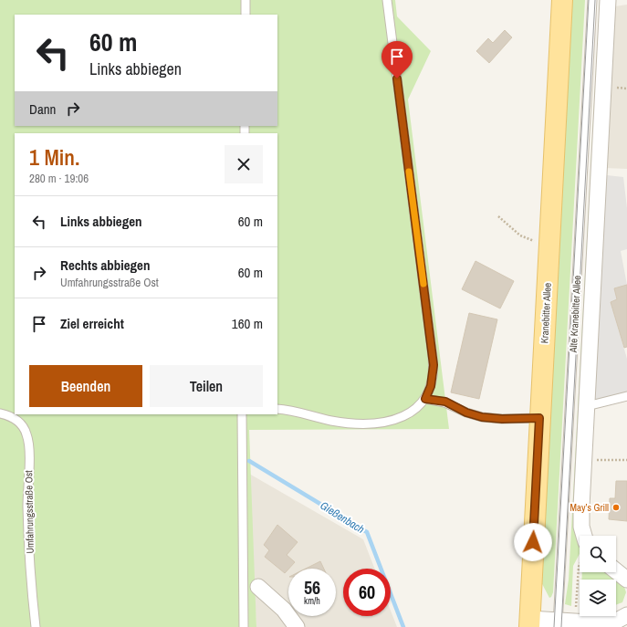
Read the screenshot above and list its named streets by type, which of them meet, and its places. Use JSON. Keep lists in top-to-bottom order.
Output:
{
  "streets": {
    "main road": ["Kranebitter Allee"],
    "lane": ["Alte Kranebitter Allee", "Umfahrungsstraße Ost"]
  },
  "water": ["Gießenbach"],
  "places": ["May’s Grill"],
  "page": {
    "turn": ["60 m", "Links abbiegen"],
    "then": "Dann",
    "heading": ["1 Min.", "280 m · 19:06"],
    "list": [
      {
        "name": "Links abbiegen",
        "value": "60 m"
      },
      {
        "name": "Rechts abbiegen",
        "note": "Umfahrungsstraße Ost",
        "value": "60 m"
      },
      {
        "name": "Ziel erreicht",
        "value": "160 m"
      }
    ],
    "buttons": ["Beenden", "Teilen"],
    "speed": "56 km/h",
    "limit": "60"
  }
}
